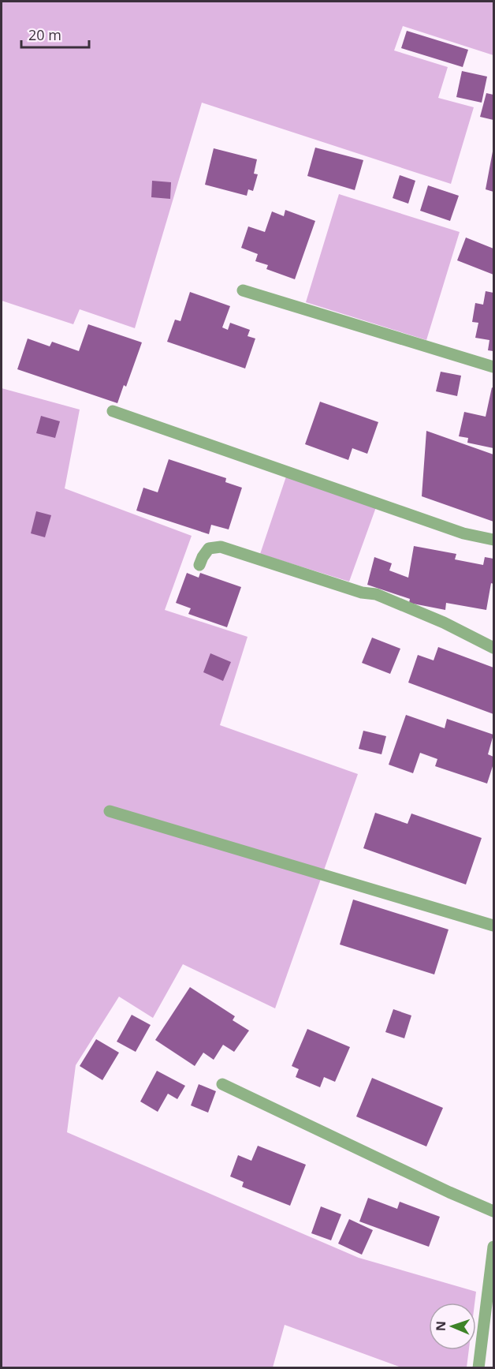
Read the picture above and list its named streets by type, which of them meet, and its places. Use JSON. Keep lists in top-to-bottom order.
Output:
{
  "scale_bar": "20 m",
  "north": "left"
}
